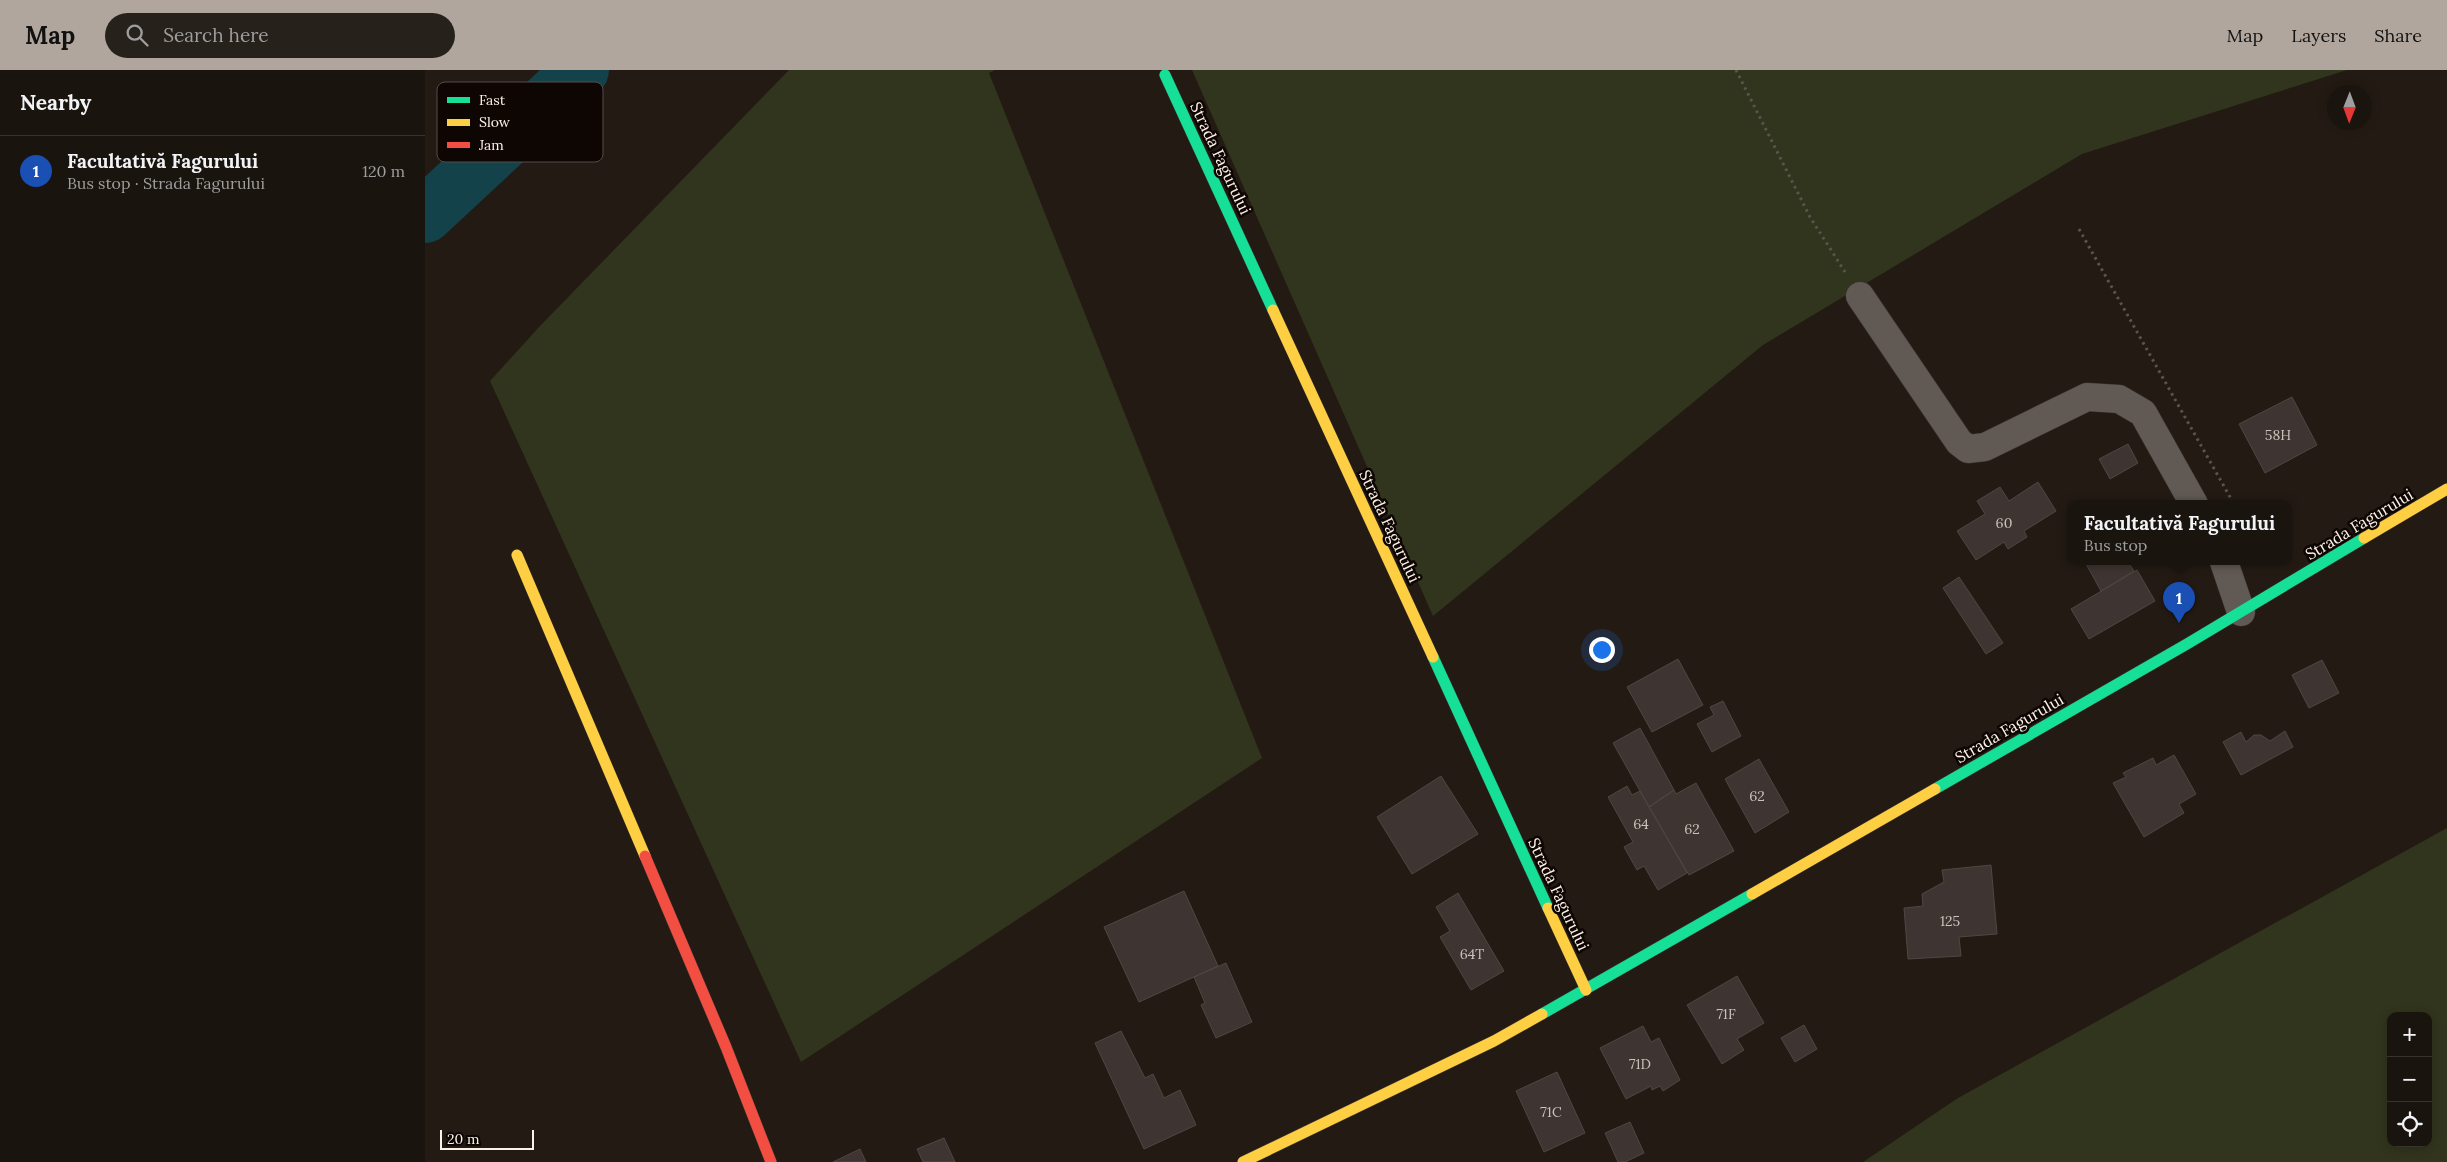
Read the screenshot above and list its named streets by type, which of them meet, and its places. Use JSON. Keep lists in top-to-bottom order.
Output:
{
  "streets": {
    "street": ["Strada Fagurului"]
  },
  "house_numbers": [
    "58H",
    "60",
    "62",
    "64",
    "62",
    "125",
    "64T",
    "71F",
    "71D",
    "71C"
  ],
  "legend": ["Fast", "Slow", "Jam"],
  "scale_bar": "20 m",
  "north": "bottom",
  "page": {
    "header": "Map",
    "search": "Search here",
    "nav": ["Map", "Layers", "Share"],
    "heading": "Nearby",
    "list": [
      {
        "mark": "1",
        "name": "Facultativă Fagurului",
        "note": "Bus stop · Strada Fagurului",
        "value": "120 m"
      }
    ],
    "popup": ["Facultativă Fagurului", "Bus stop"],
    "pins": "1",
    "map_buttons": ["+", "−"],
    "scale": "20 m"
  }
}
